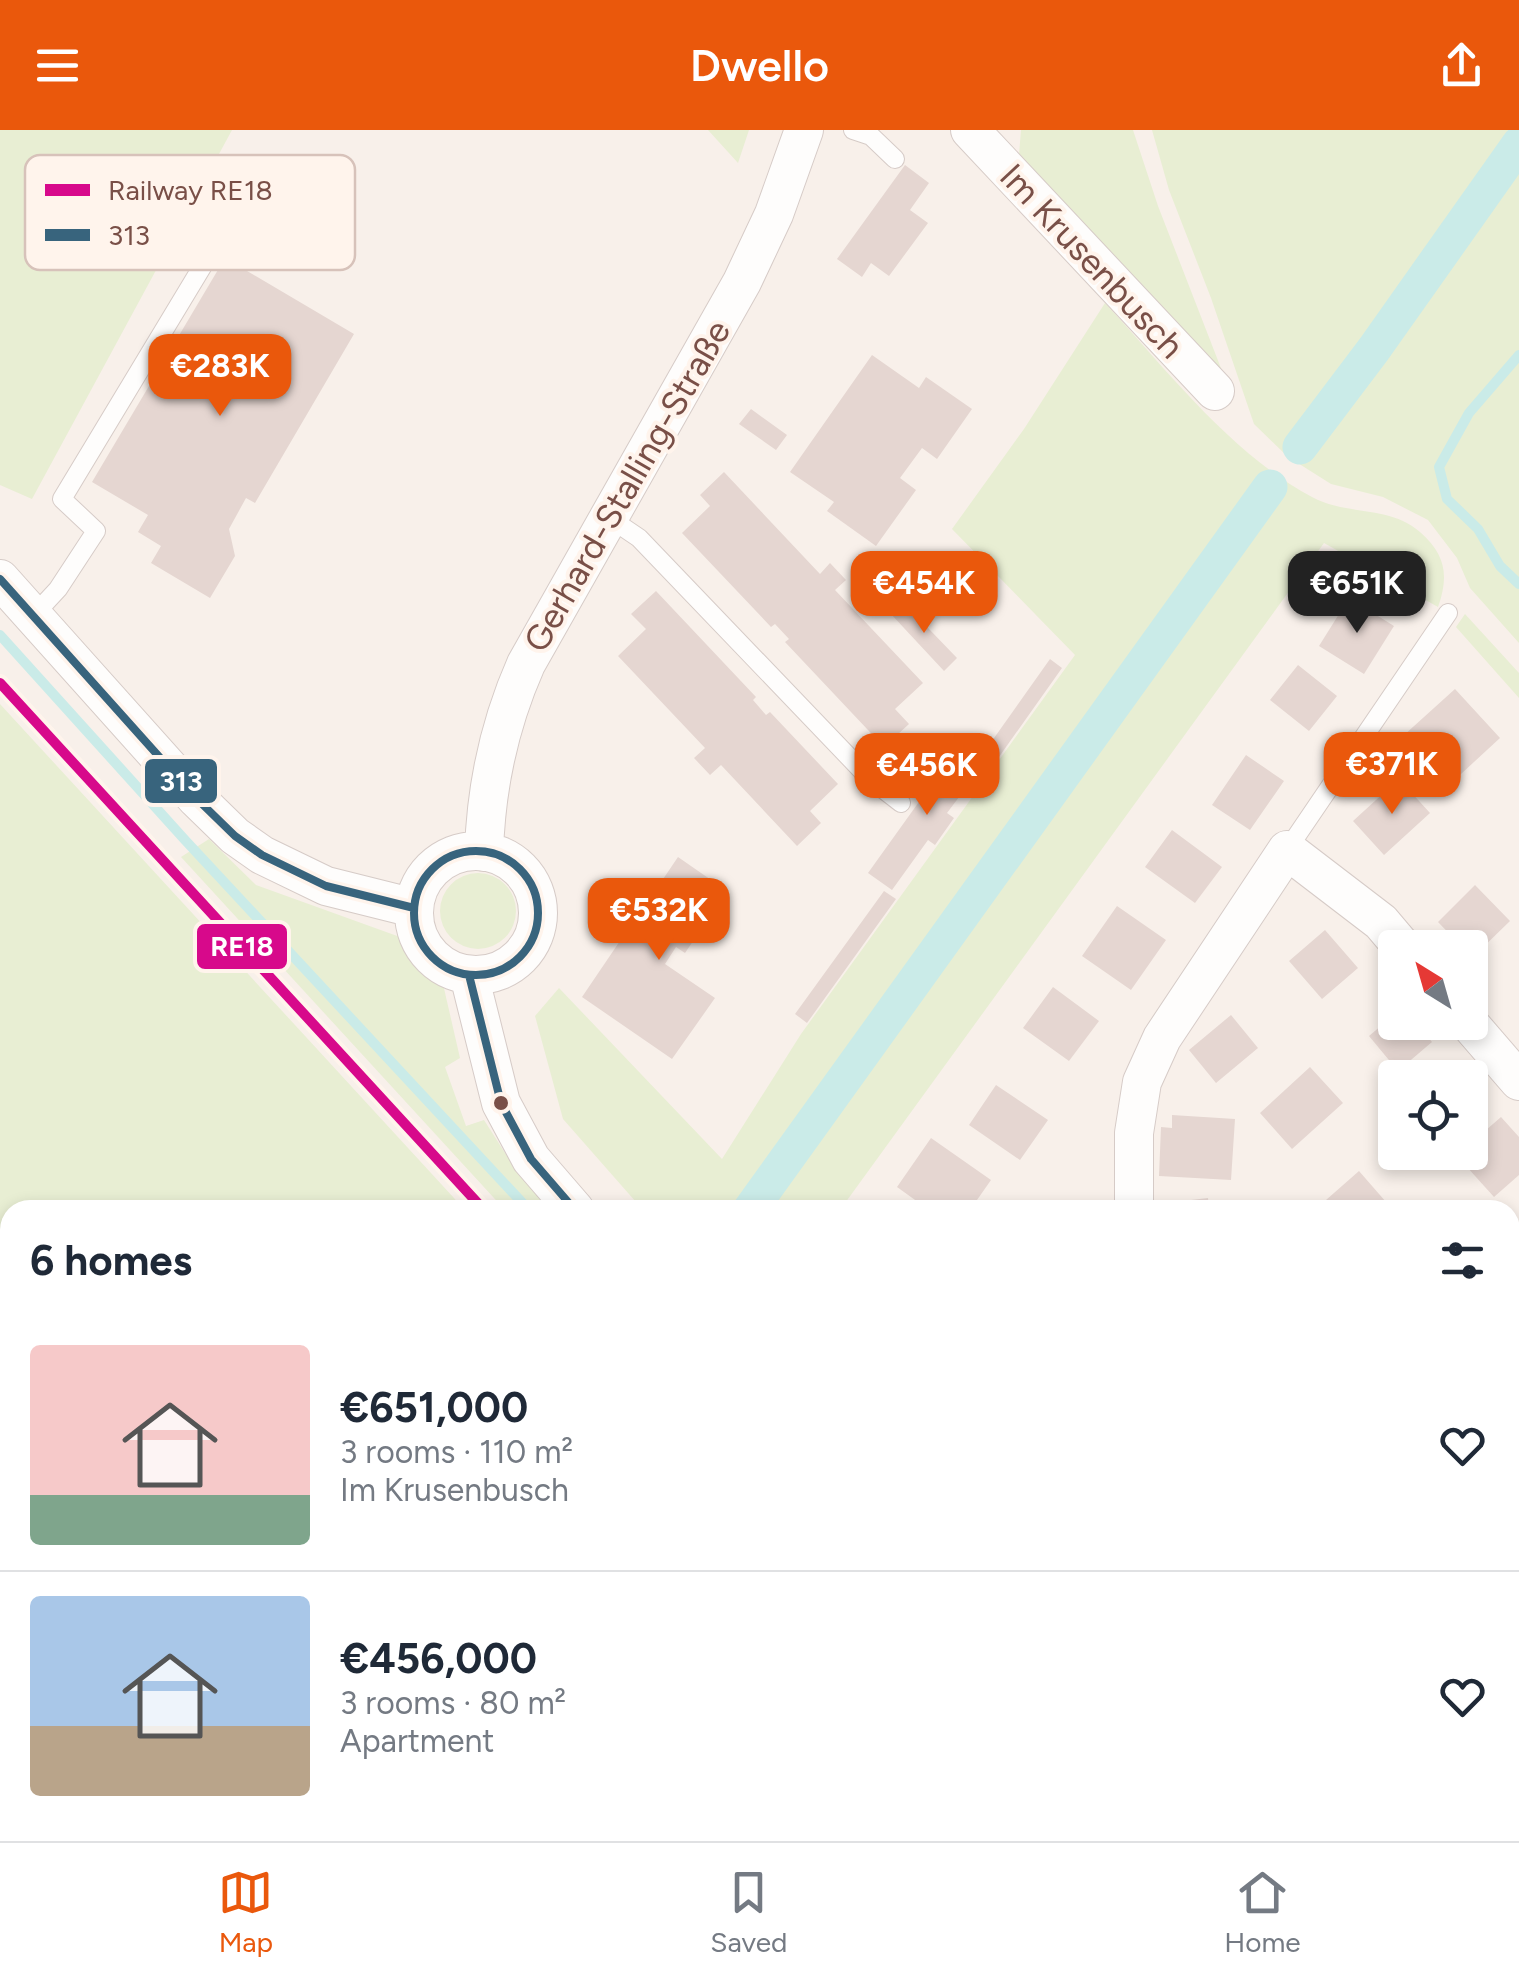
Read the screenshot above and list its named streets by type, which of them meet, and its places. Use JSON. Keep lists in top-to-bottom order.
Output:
{
  "streets": {
    "street": ["Im Krusenbusch", "Gerhard-Stalling-Straße"]
  },
  "lines": ["transit line 313", "rail line RE18"],
  "legend": ["Railway RE18", "313"],
  "north": "top left",
  "page": {
    "header": "Dwello",
    "price": [
      "€283K",
      "€454K",
      "€651K",
      "€371K",
      "€456K",
      "€532K"
    ],
    "heading": "6 homes",
    "list": [
      {
        "name": "€651,000",
        "note": "3 rooms · 110 m² · Im Krusenbusch"
      },
      {
        "name": "€456,000",
        "note": "3 rooms · 80 m² · Apartment"
      }
    ],
    "tabs": ["Map", "Saved", "Home"]
  }
}
